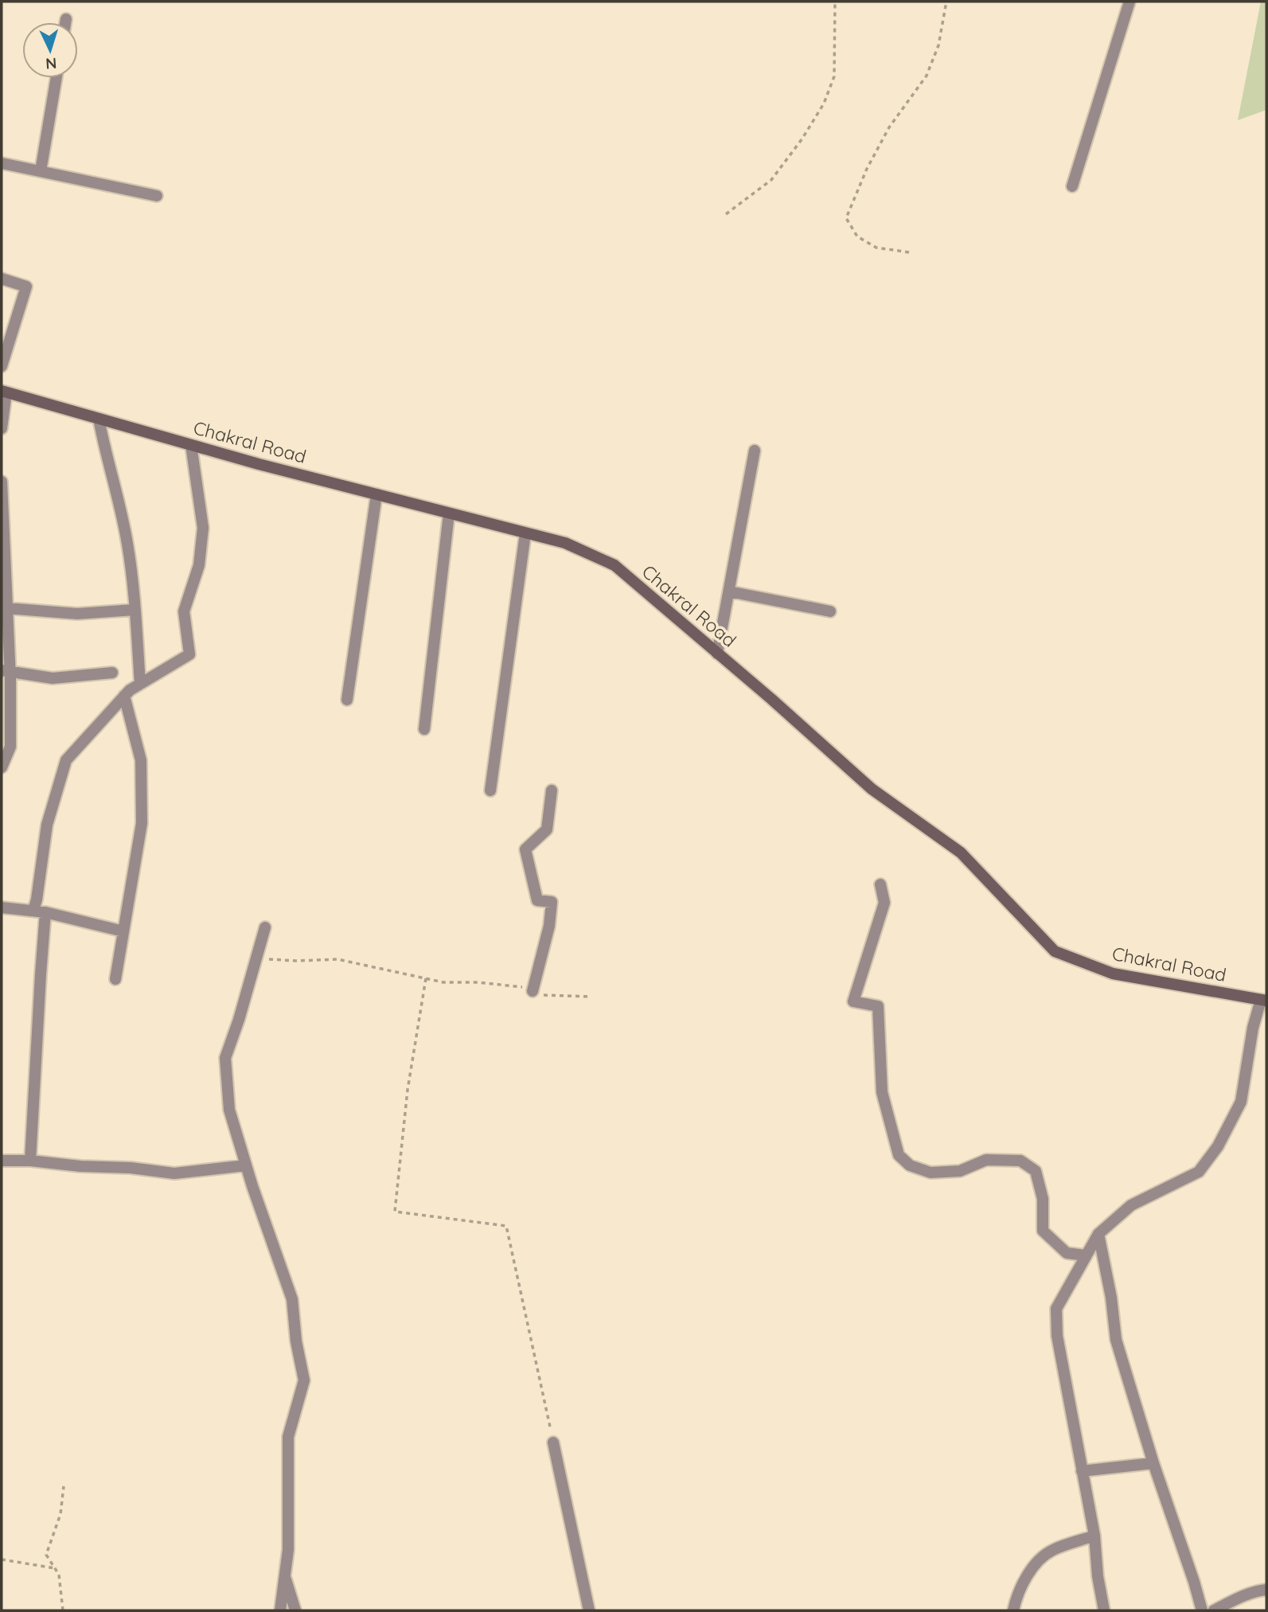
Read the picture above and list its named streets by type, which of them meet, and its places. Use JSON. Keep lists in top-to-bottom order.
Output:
{
  "streets": {
    "street": ["Chakral Road"]
  },
  "north": "bottom"
}
